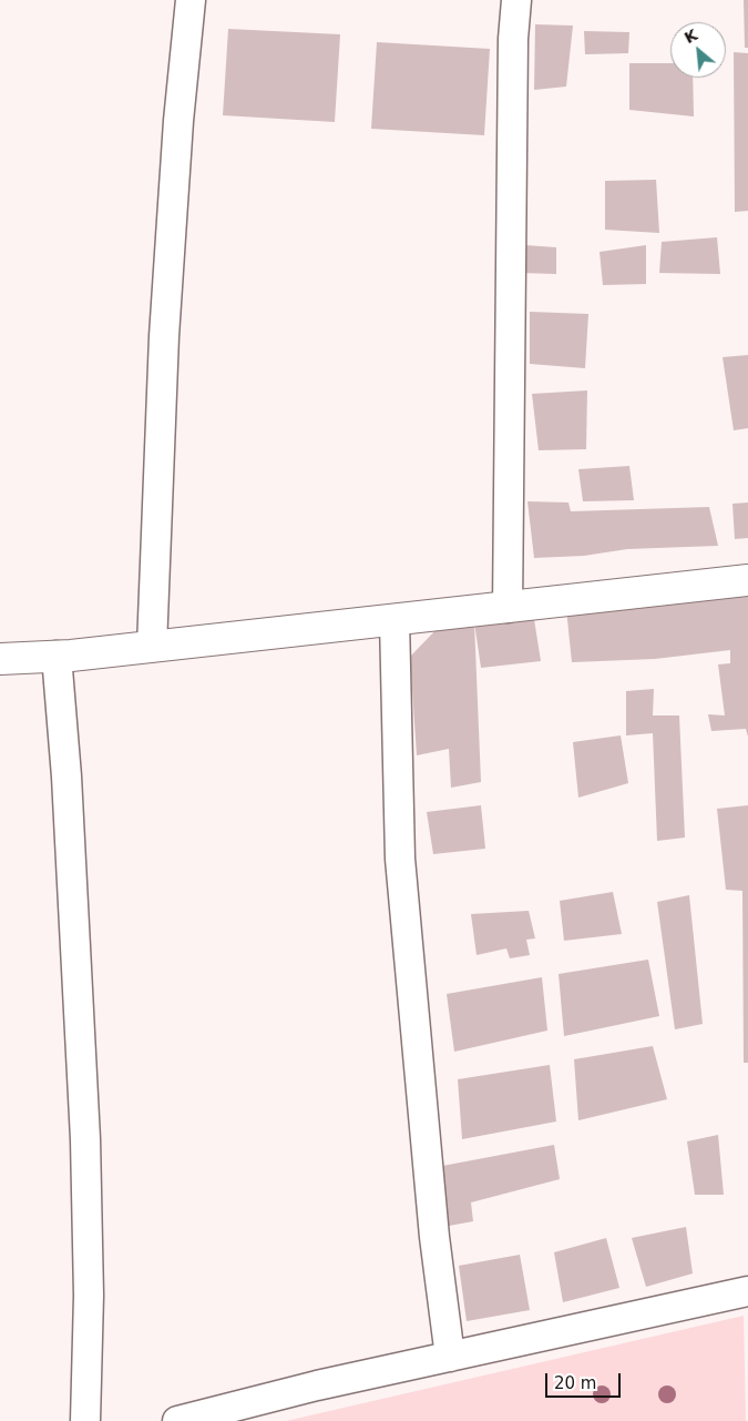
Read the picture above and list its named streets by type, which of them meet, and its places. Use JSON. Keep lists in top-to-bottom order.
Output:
{
  "scale_bar": "20 m",
  "north": "top left"
}
